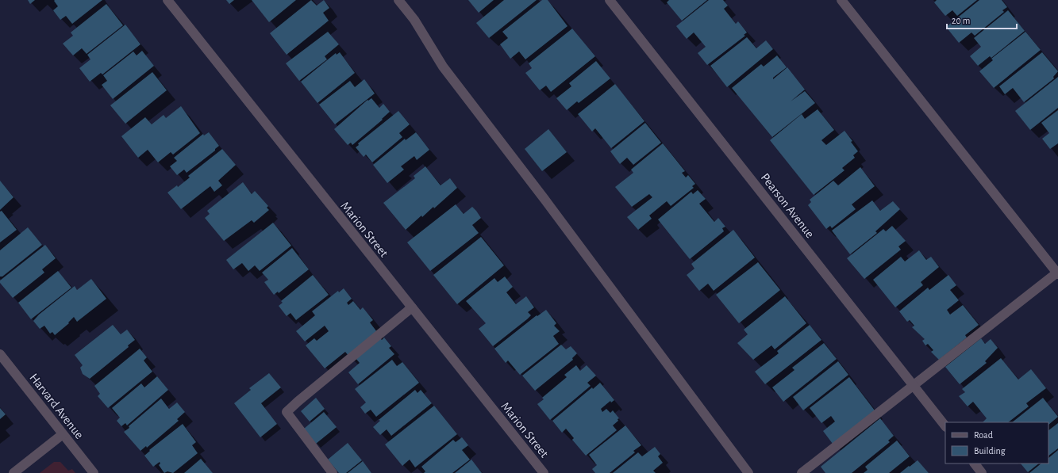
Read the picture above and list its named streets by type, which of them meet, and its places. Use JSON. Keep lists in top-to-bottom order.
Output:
{
  "streets": {
    "street": ["Pearson Avenue", "Marion Street", "Harvard Avenue"]
  },
  "legend": ["Road", "Building"],
  "scale_bar": "20 m"
}
